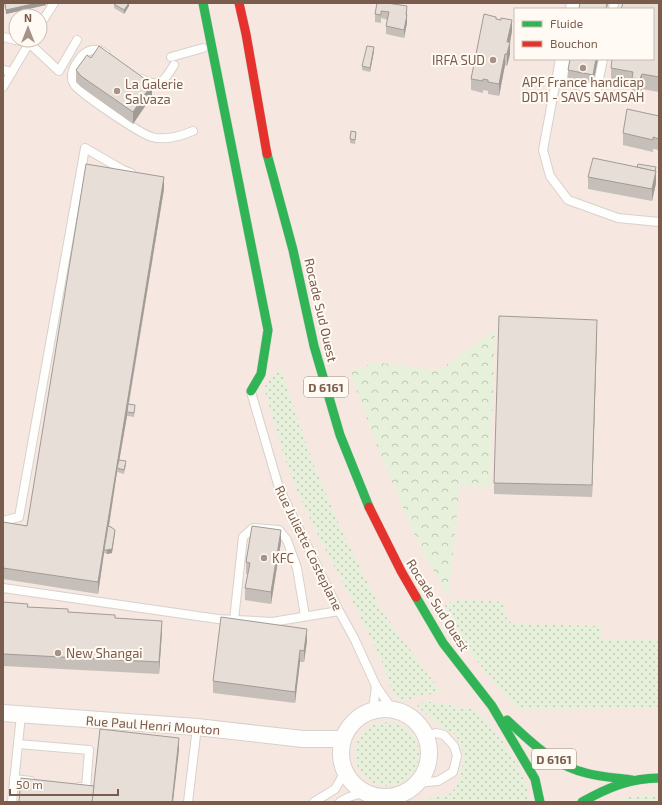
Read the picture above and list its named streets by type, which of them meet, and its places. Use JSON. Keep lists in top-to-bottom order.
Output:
{
  "streets": {
    "main road": ["Rocade Sud Ouest", "D 6161"],
    "street": ["Rue Paul Henri Mouton"],
    "lane": ["Rue Juliette Costeplane"]
  },
  "crossings": [
    ["Rue Juliette Costeplane", "Rue Paul Henri Mouton"]
  ],
  "places": [
    "IRFA SUD",
    "APF France handicap DD11 - SAVS SAMSAH",
    "La Galerie Salvaza",
    "KFC",
    "New Shangai"
  ],
  "legend": ["Fluide", "Bouchon"],
  "scale_bar": "50 m",
  "north": "top"
}
